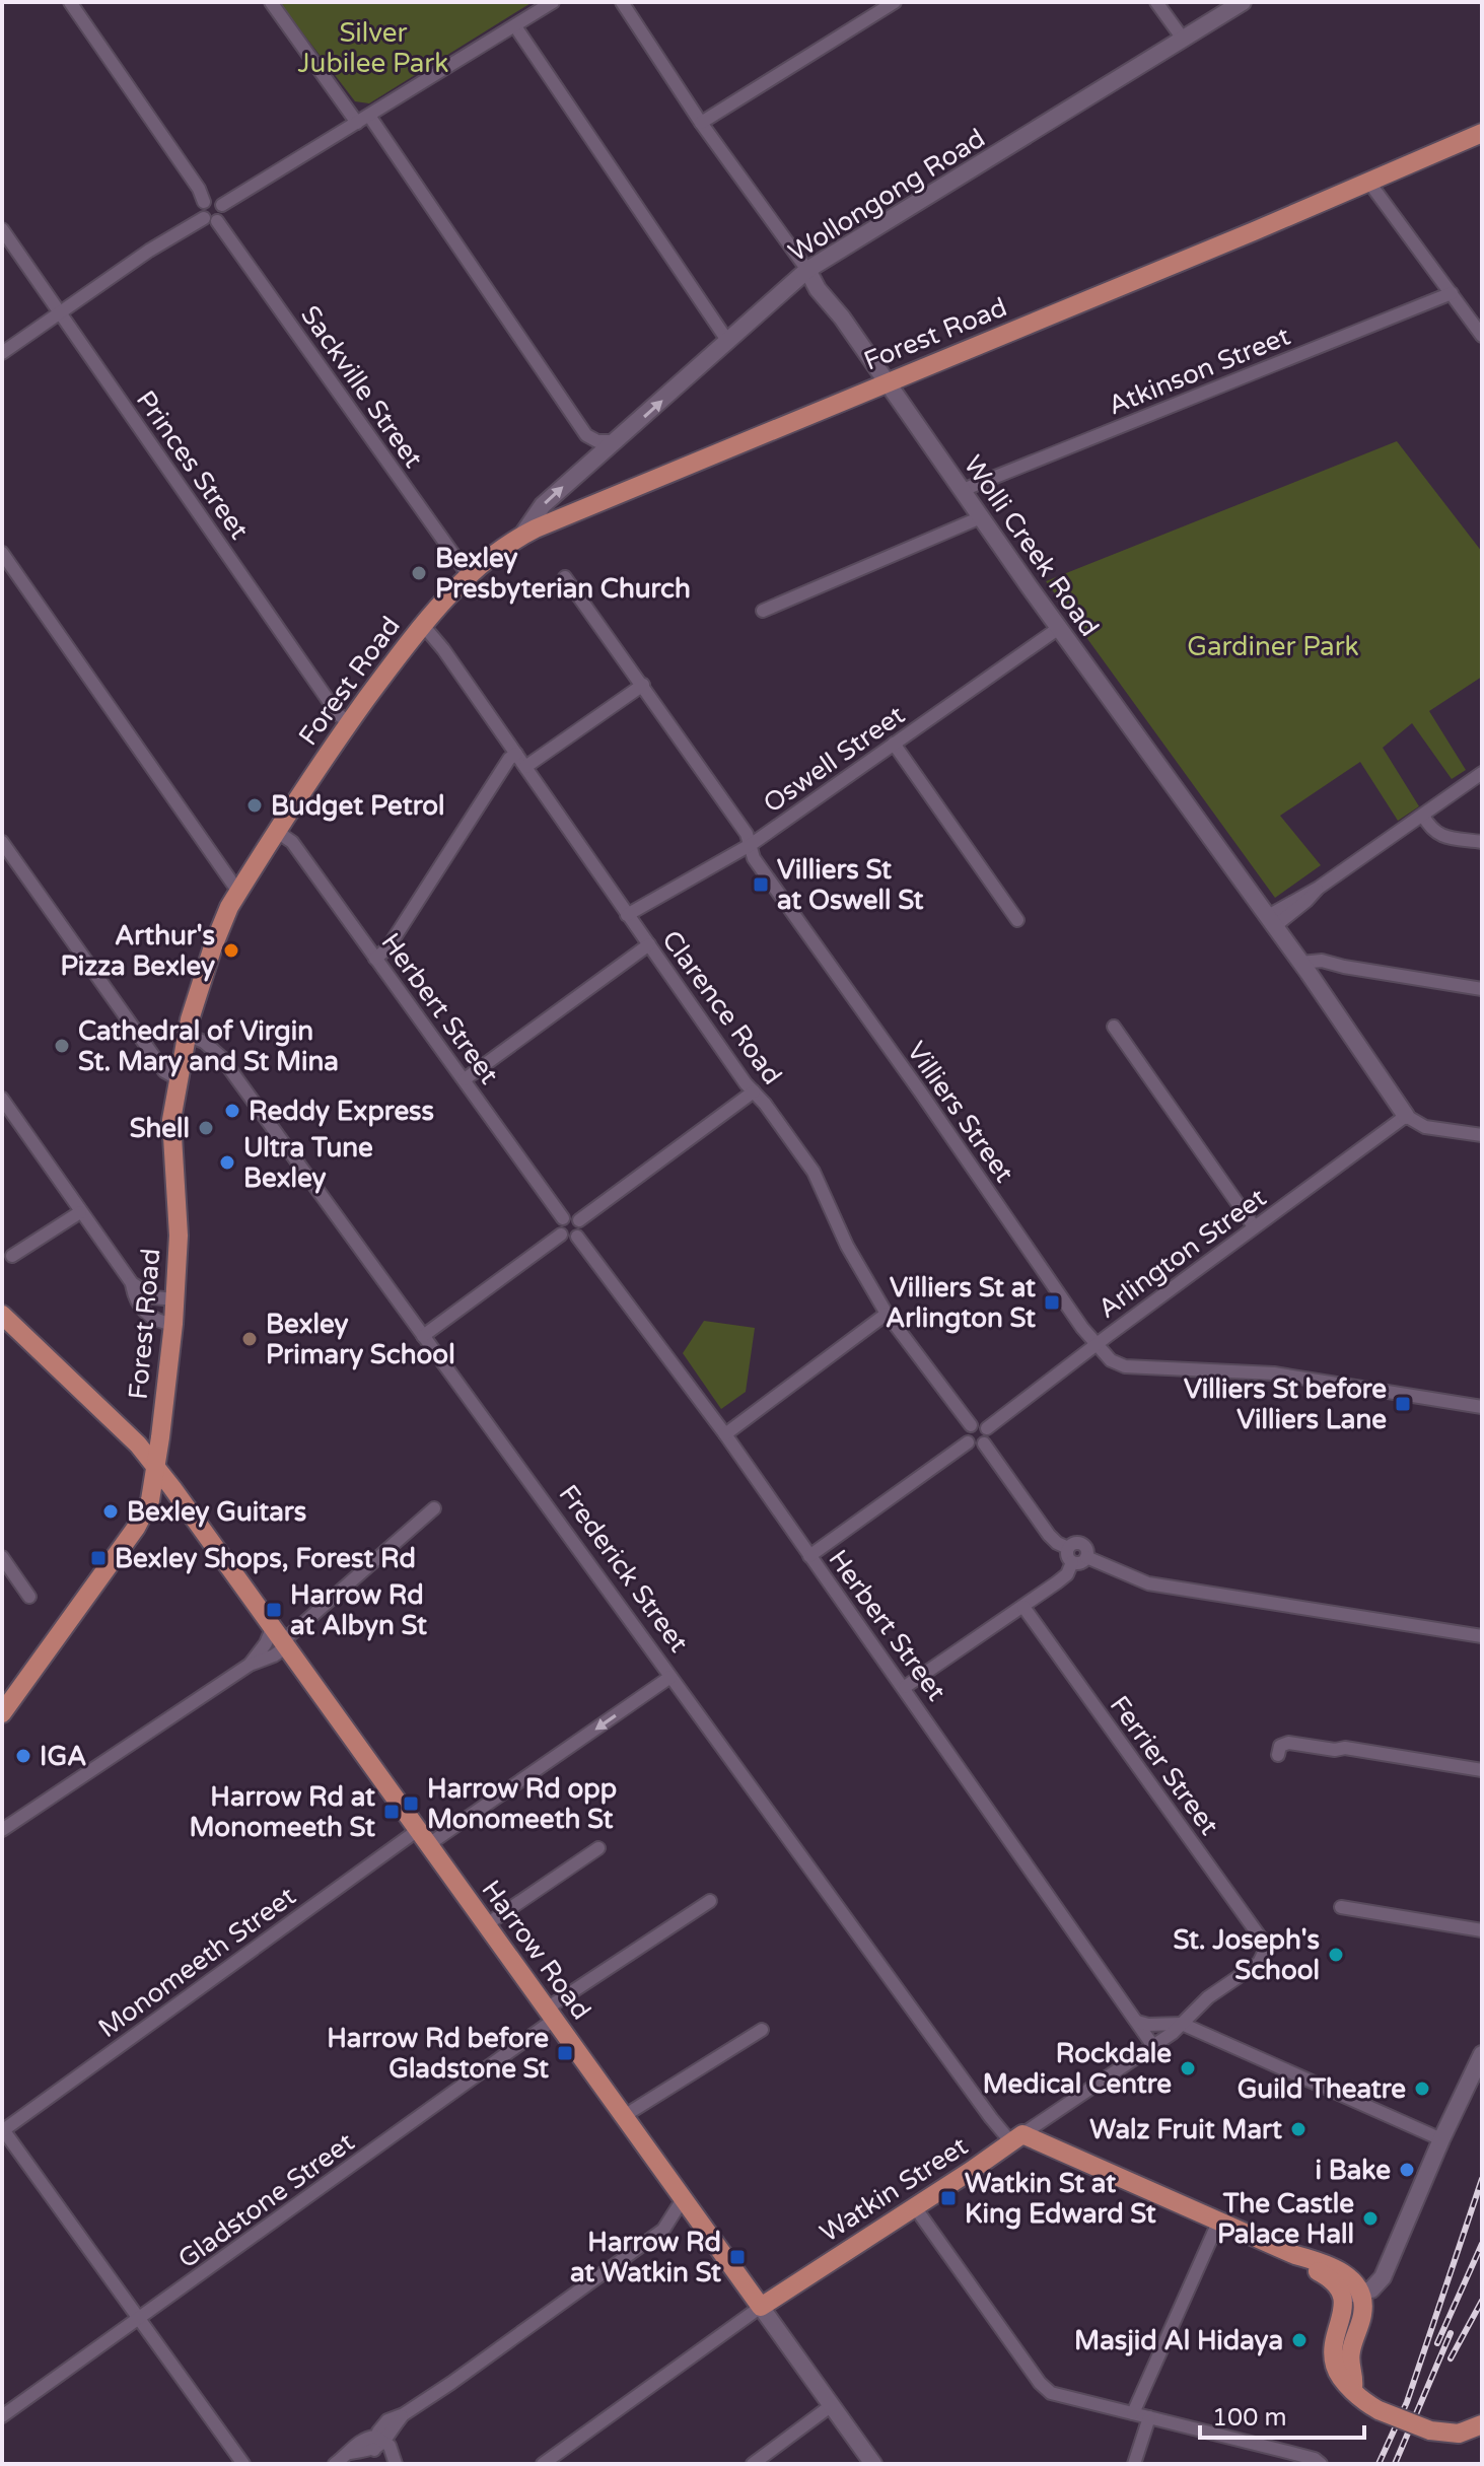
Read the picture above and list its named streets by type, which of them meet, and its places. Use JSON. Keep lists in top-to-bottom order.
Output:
{
  "streets": {
    "main road": [
      "Forest Road",
      "Frederick Street",
      "Harrow Road",
      "Watkin Street"
    ],
    "street": [
      "Wollongong Road",
      "Atkinson Street",
      "Sackville Street",
      "Princes Street",
      "Wolli Creek Road",
      "Oswell Street",
      "Clarence Road",
      "Herbert Street",
      "Villiers Street",
      "Arlington Street",
      "Ferrier Street",
      "Monomeeth Street",
      "Gladstone Street"
    ]
  },
  "crossings": [
    ["Wollongong Road", "Forest Road"],
    ["Wollongong Road", "Wolli Creek Road"],
    ["Forest Road", "Sackville Street"],
    ["Forest Road", "Princes Street"],
    ["Forest Road", "Wolli Creek Road"],
    ["Forest Road", "Clarence Road"],
    ["Forest Road", "Herbert Street"],
    ["Forest Road", "Frederick Street"],
    ["Forest Road", "Harrow Road"],
    ["Atkinson Street", "Wolli Creek Road"],
    ["Wolli Creek Road", "Oswell Street"],
    ["Wolli Creek Road", "Arlington Street"],
    ["Oswell Street", "Clarence Road"],
    ["Oswell Street", "Villiers Street"],
    ["Clarence Road", "Arlington Street"],
    ["Herbert Street", "Watkin Street"],
    ["Villiers Street", "Arlington Street"],
    ["Frederick Street", "Monomeeth Street"],
    ["Frederick Street", "Watkin Street"],
    ["Ferrier Street", "Watkin Street"],
    ["Harrow Road", "Monomeeth Street"],
    ["Harrow Road", "Watkin Street"],
    ["Harrow Road", "Gladstone Street"]
  ],
  "parks": ["Silver Jubilee Park", "Gardiner Park"],
  "places": {
    "other": [
      "Bexley Presbyterian Church",
      "Budget Petrol",
      "Arthur's Pizza Bexley",
      "Cathedral of Virgin St. Mary and St Mina",
      "Reddy Express",
      "Shell",
      "Ultra Tune Bexley",
      "Bexley Primary School",
      "Bexley Guitars",
      "IGA",
      "St. Joseph's School",
      "Rockdale Medical Centre",
      "Guild Theatre",
      "Walz Fruit Mart",
      "i Bake",
      "The Castle Palace Hall",
      "Masjid Al Hidaya"
    ],
    "transit": [
      "Villiers St at Oswell St",
      "Villiers St at Arlington St",
      "Villiers St before Villiers Lane",
      "Bexley Shops, Forest Rd",
      "Harrow Rd at Albyn St",
      "Harrow Rd opp Monomeeth St",
      "Harrow Rd at Monomeeth St",
      "Harrow Rd before Gladstone St",
      "Watkin St at King Edward St",
      "Harrow Rd at Watkin St"
    ]
  },
  "scale_bar": "100 m"
}
